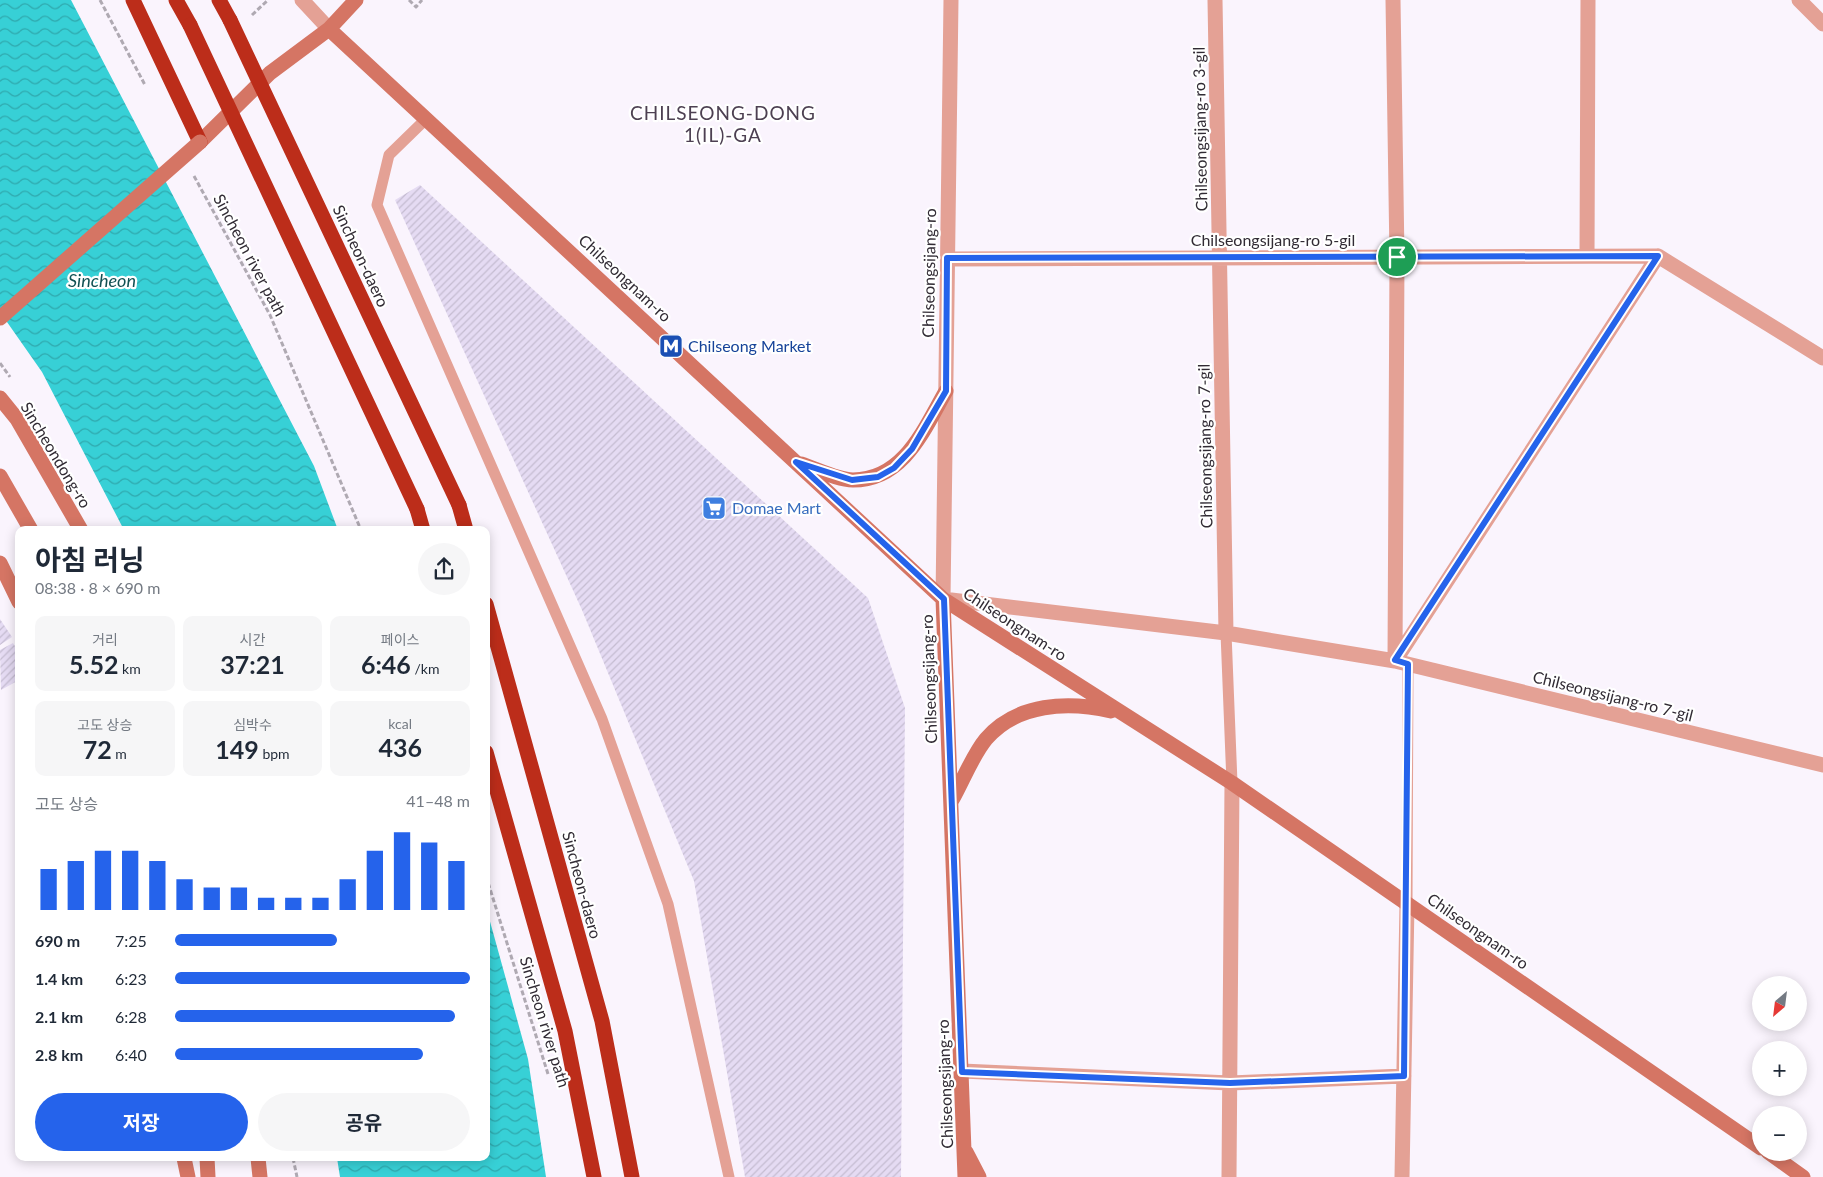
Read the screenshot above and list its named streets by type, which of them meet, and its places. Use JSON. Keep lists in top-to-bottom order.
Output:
{
  "streets": {
    "highway": ["Sincheon-daero"],
    "street": [
      "Chilseongsijang-ro 3-gil",
      "Chilseongsijang-ro 5-gil",
      "Chilseongsijang-ro",
      "Chilseongnam-ro",
      "Chilseongsijang-ro 7-gil",
      "Sincheondong-ro"
    ],
    "path": ["Sincheon river path"]
  },
  "crossings": [
    ["Chilseongsijang-ro 3-gil", "Chilseongsijang-ro 5-gil"],
    ["Chilseongsijang-ro 3-gil", "Chilseongsijang-ro 7-gil"],
    ["Chilseongsijang-ro 5-gil", "Chilseongsijang-ro"],
    ["Chilseongsijang-ro 5-gil", "Chilseongsijang-ro 7-gil"],
    ["Chilseongsijang-ro", "Chilseongnam-ro"],
    ["Chilseongsijang-ro", "Chilseongsijang-ro 7-gil"],
    ["Chilseongnam-ro", "Chilseongsijang-ro 7-gil"]
  ],
  "districts": ["CHILSEONG-DONG 1(IL)-GA"],
  "water": ["Sincheon"],
  "places": {
    "metro station": ["Chilseong Market"],
    "supermarket": ["Domae Mart"]
  },
  "north": "bottom left",
  "page": {
    "heading": ["아침 러닝", "08:38 · 8 × 690 m"],
    "stats": [
      ["거리", "5.52 km"],
      ["시간", "37:21"],
      ["페이스", "6:46 /km"],
      ["고도 상승", "72 m"],
      ["심박수", "149 bpm"],
      ["kcal", "436"]
    ],
    "chart": ["고도 상승", "41–48 m"],
    "list": [
      {
        "name": "690 m",
        "note": "7:25"
      },
      {
        "name": "1.4 km",
        "note": "6:23"
      },
      {
        "name": "2.1 km",
        "note": "6:28"
      },
      {
        "name": "2.8 km",
        "note": "6:40"
      }
    ],
    "map_buttons": ["+", "−"],
    "buttons": ["저장", "공유"]
  }
}
